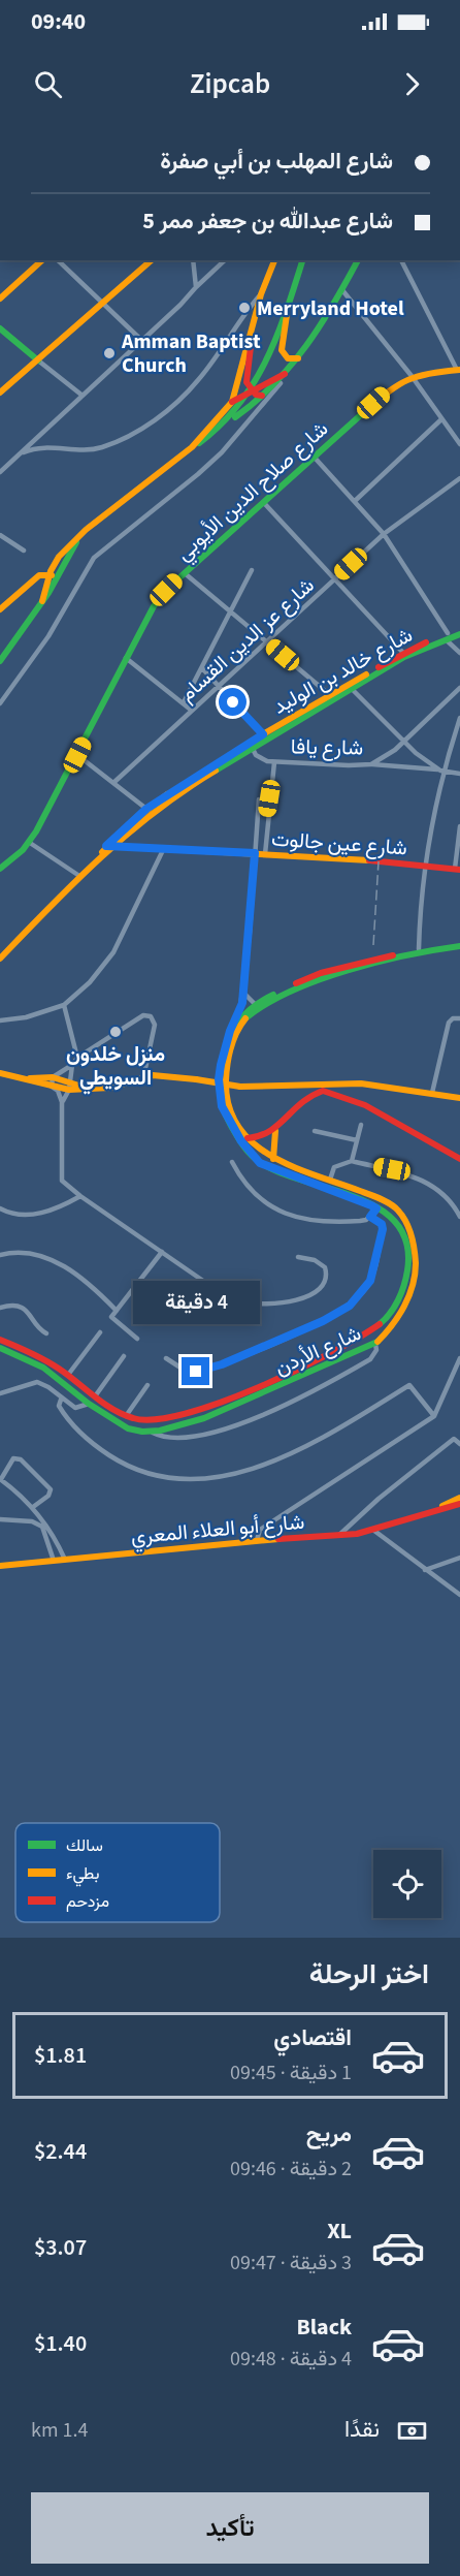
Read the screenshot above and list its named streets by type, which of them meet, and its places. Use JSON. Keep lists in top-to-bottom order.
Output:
{
  "streets": {
    "main road": [
      "شارع صلاح الدين الأيوبي",
      "شارع خالد بن الوليد",
      "شارع عين جالوت",
      "شارع الأردن",
      "شارع أبو العلاء المعري"
    ],
    "street": ["شارع عز الدين القسام", "شارع يافا"]
  },
  "crossings": [
    ["شارع خالد بن الوليد", "شارع يافا"],
    ["شارع خالد بن الوليد", "شارع عين جالوت"]
  ],
  "places": ["Merryland Hotel", "Amman Baptist Church", "منزل خلدون السويطي"],
  "legend": ["سالك", "بطيء", "مزدحم"],
  "page": {
    "status": "09:40",
    "header": "Zipcab",
    "banner": ["شارع المهلب بن أبي صفرة", "شارع عبدالله بن جعفر ممر 5"],
    "bubble": "4 دقيقة",
    "heading": "اختر الرحلة",
    "list": [
      {
        "name": "اقتصادي",
        "note": "1 دقيقة · 09:45",
        "value": "$1.81"
      },
      {
        "name": "مريح",
        "note": "2 دقيقة · 09:46",
        "value": "$2.44"
      },
      {
        "name": "XL",
        "note": "3 دقيقة · 09:47",
        "value": "$3.07"
      },
      {
        "name": "Black",
        "note": "4 دقيقة · 09:48",
        "value": "$1.40"
      }
    ],
    "pay": ["نقدًا", "1.4 km"],
    "buttons": "تأكيد"
  }
}
